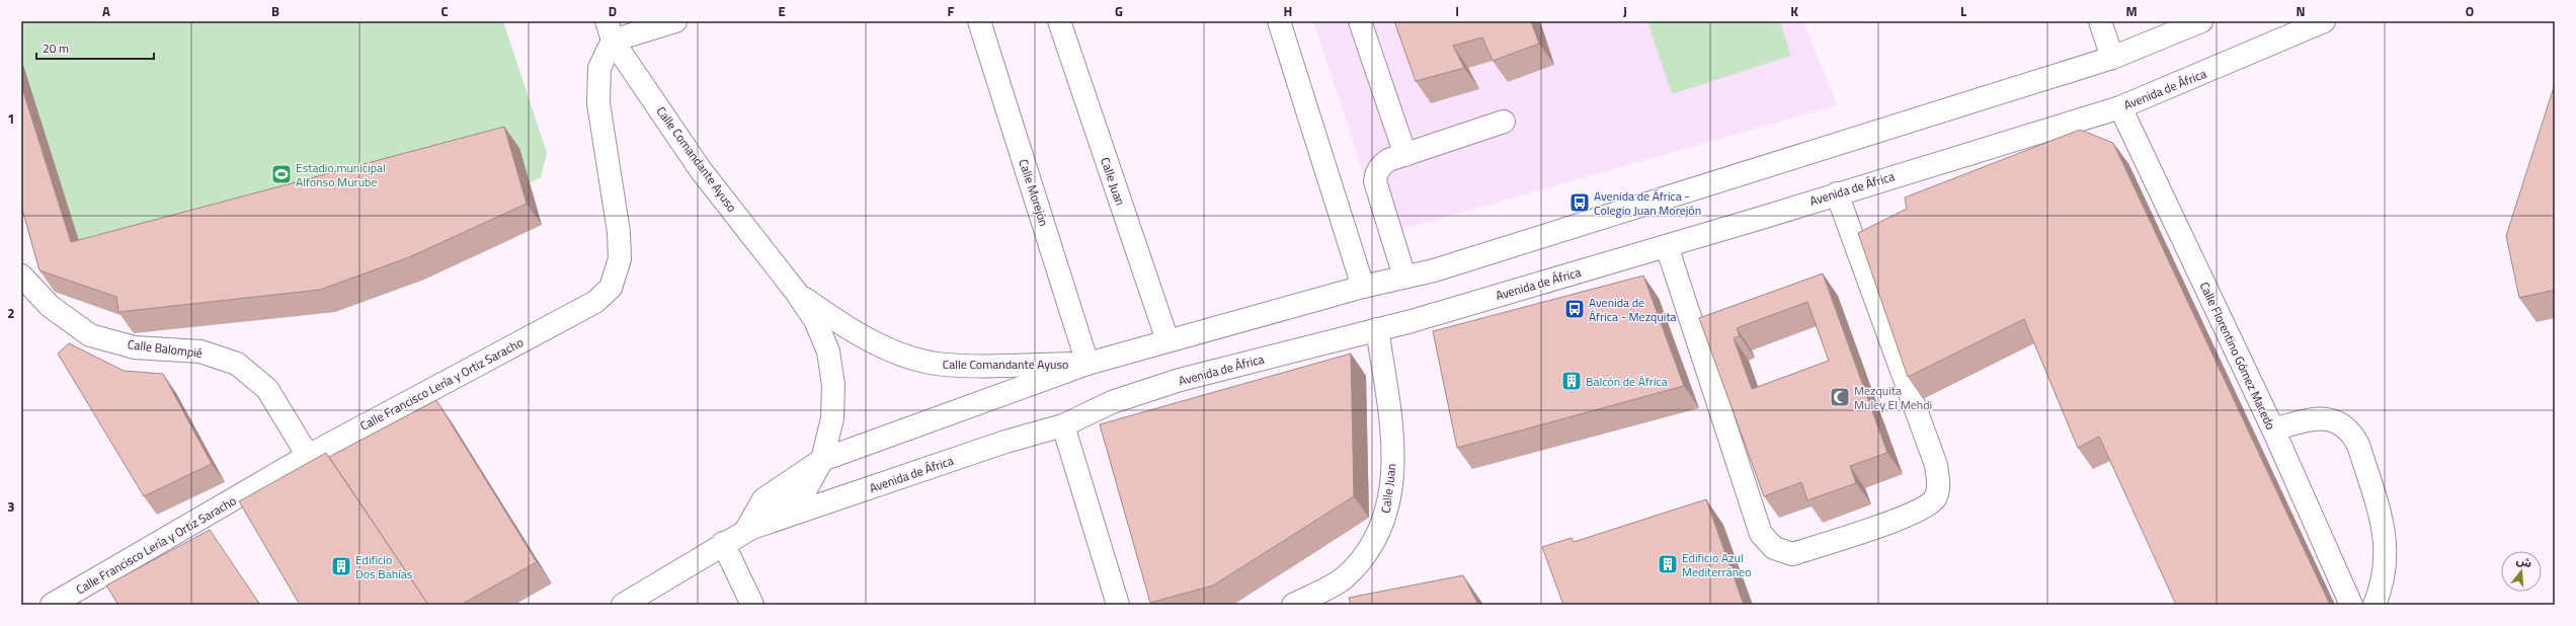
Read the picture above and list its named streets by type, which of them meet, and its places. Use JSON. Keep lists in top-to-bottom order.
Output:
{
  "streets": {
    "street": [
      "Avenida de África",
      "Calle Comandante Ayuso",
      "Calle Juan",
      "Calle Morejón",
      "Calle Balompié",
      "Calle Florentino Gómez Macedo",
      "Calle Francisco Lería y Ortiz Saracho"
    ]
  },
  "crossings": [
    ["Avenida de África", "Calle Comandante Ayuso"],
    ["Avenida de África", "Calle Juan"],
    ["Avenida de África", "Calle Florentino Gómez Macedo"],
    ["Calle Comandante Ayuso", "Calle Morejón"],
    ["Calle Comandante Ayuso", "Calle Francisco Lería y Ortiz Saracho"],
    ["Calle Balompié", "Calle Francisco Lería y Ortiz Saracho"]
  ],
  "places": {
    "sports": ["Estadio municipal Alfonso Murube"],
    "bus stop": ["Avenida de África - Colegio Juan Morejón", "Avenida de África - Mezquita"],
    "building": ["Balcón de África", "Edificio Azul Mediterráneo", "Edificio Dos Bahías"],
    "mosque": ["Mezquita Muley El Mehdi"]
  },
  "scale_bar": "20 m",
  "north": "top",
  "grid": {
    "columns": [
      "A",
      "B",
      "C",
      "D",
      "E",
      "F",
      "G",
      "H",
      "I",
      "J",
      "K",
      "L",
      "M",
      "N",
      "O"
    ],
    "rows": ["1", "2", "3"]
  }
}
